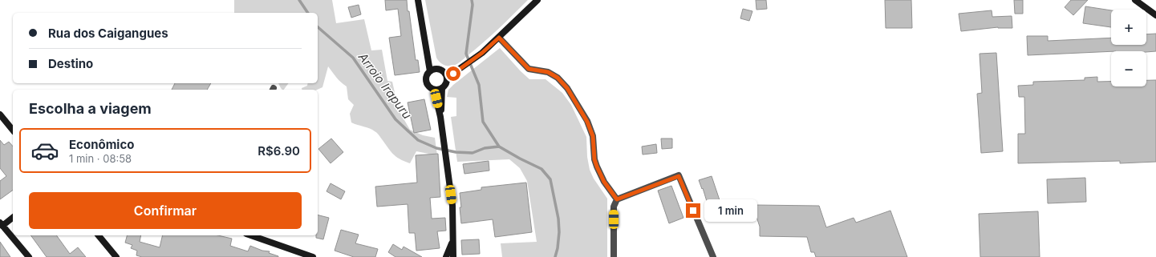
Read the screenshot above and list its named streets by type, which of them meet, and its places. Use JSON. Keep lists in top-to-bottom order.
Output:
{
  "water": ["Arroio Irapuru"],
  "page": {
    "map_buttons": ["+", "−"],
    "banner": ["Rua dos Caigangues", "Destino"],
    "heading": "Escolha a viagem",
    "list": [
      {
        "name": "Econômico",
        "note": "1 min · 08:58",
        "value": "R$6.90"
      }
    ],
    "buttons": "Confirmar",
    "bubble": "1 min"
  }
}
